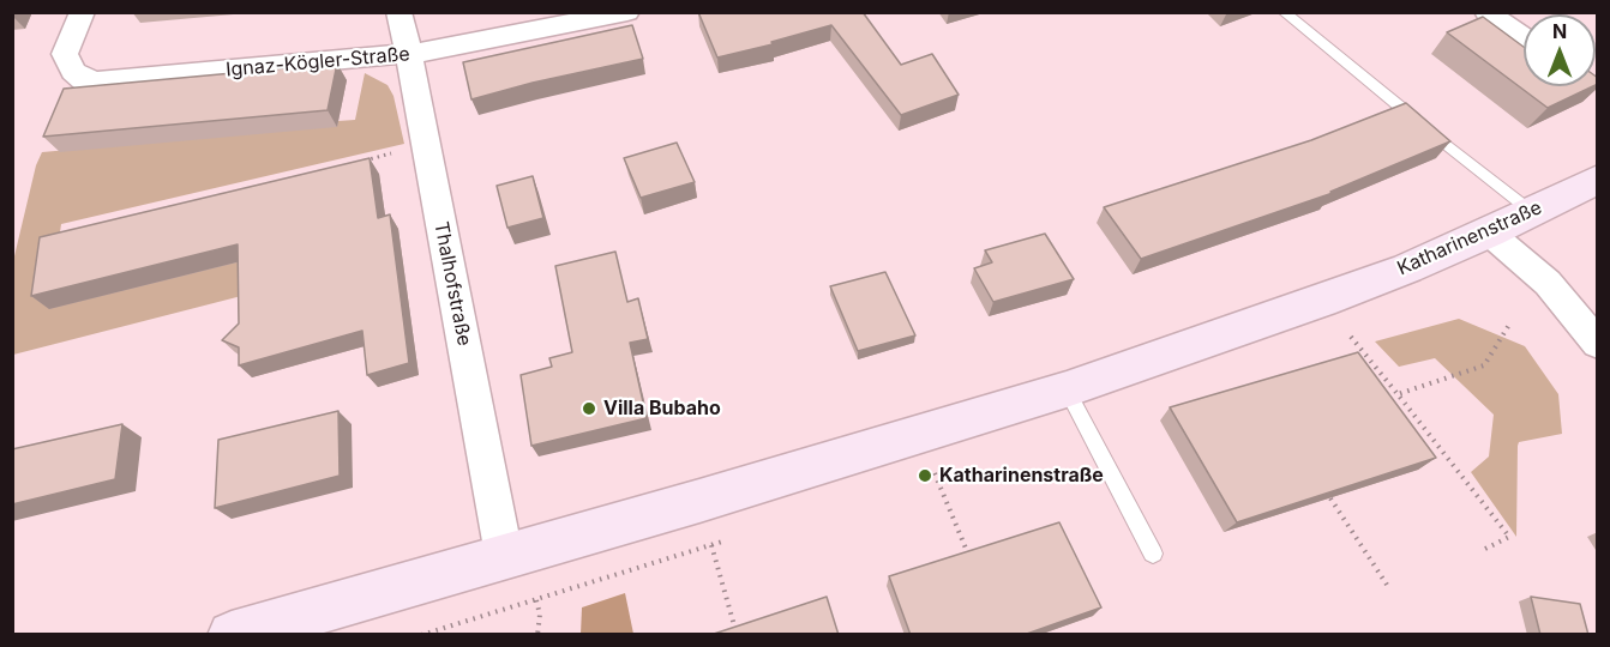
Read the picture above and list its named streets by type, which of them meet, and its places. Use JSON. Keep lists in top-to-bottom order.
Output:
{
  "streets": {
    "main road": ["Katharinenstraße"],
    "street": ["Ignaz-Kögler-Straße", "Thalhofstraße"]
  },
  "crossings": [
    ["Ignaz-Kögler-Straße", "Thalhofstraße"],
    ["Katharinenstraße", "Thalhofstraße"]
  ],
  "places": ["Villa Bubaho", "Katharinenstraße"],
  "north": "top"
}
